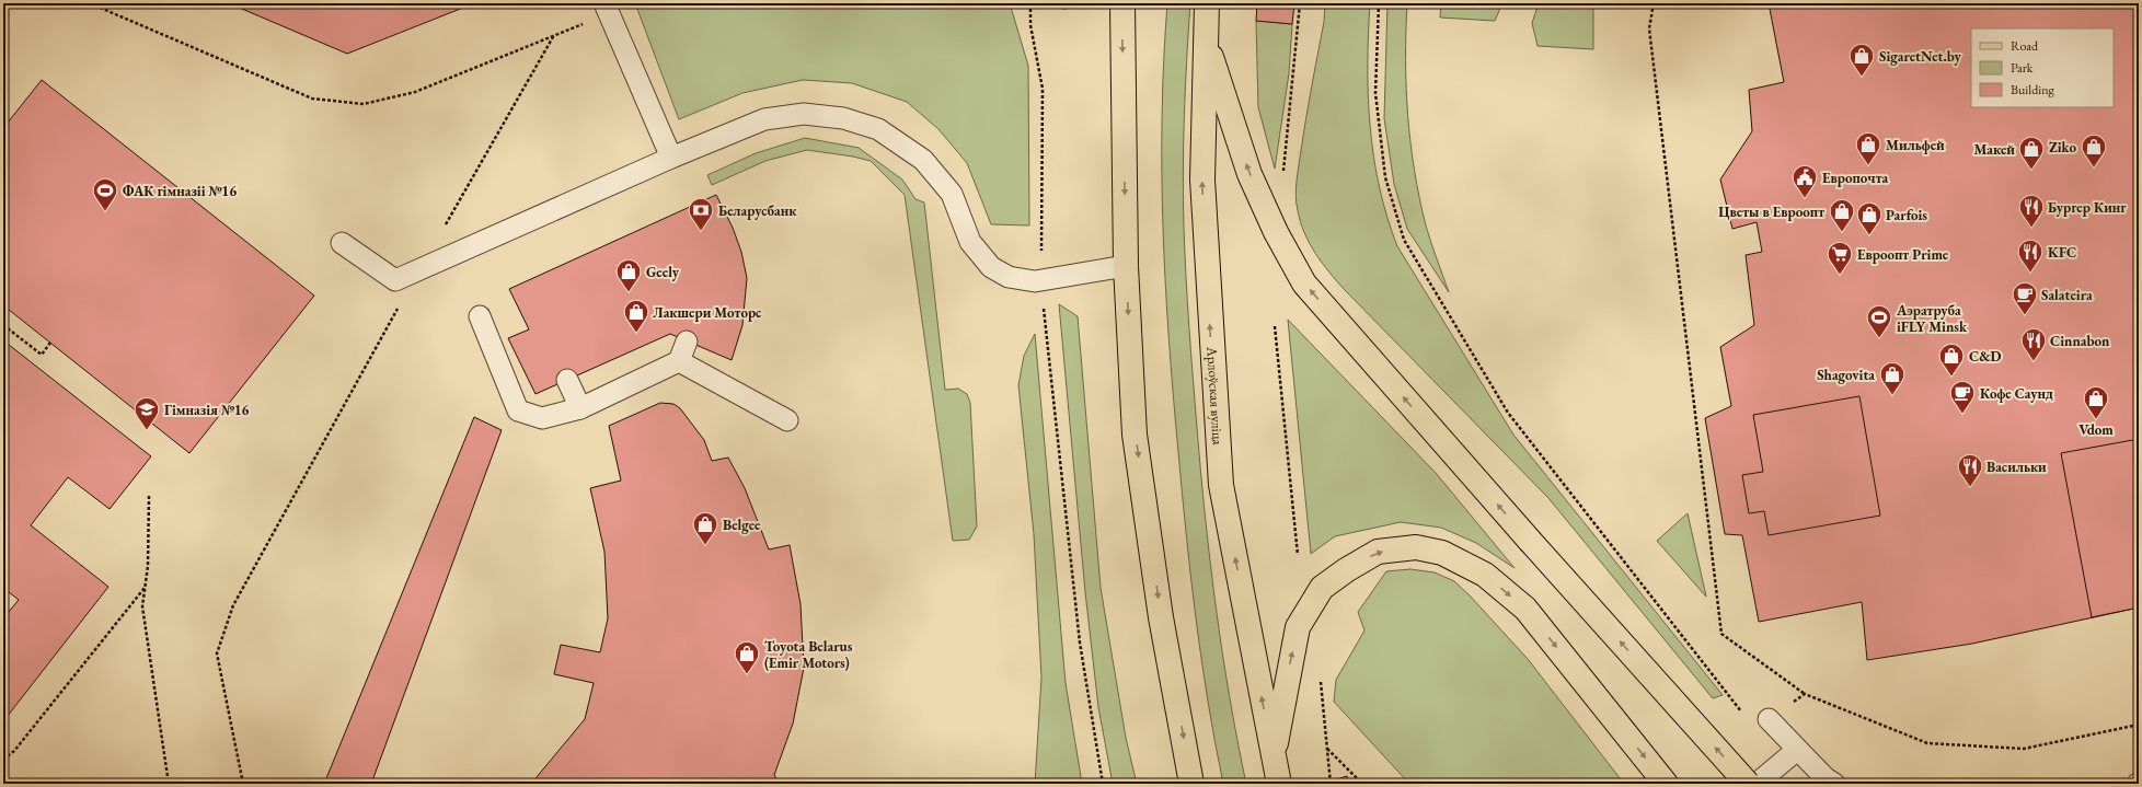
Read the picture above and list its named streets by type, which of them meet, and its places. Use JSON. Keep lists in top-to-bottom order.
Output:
{
  "streets": {
    "main road": ["Арлоўская вуліца"]
  },
  "places": {
    "shop": [
      "SigaretNet.by",
      "Мильфей",
      "Ziko",
      "Макей",
      "Цветы в Евроопт",
      "Parfois",
      "Geely",
      "Лакшери Моторс",
      "C&D",
      "Shagovita",
      "Vdom",
      "Belgee",
      "Toyota Belarus (Emir Motors)"
    ],
    "public building": ["Европочта"],
    "sports": ["ФАК гімназіі №16", "Аэратруба iFLY Minsk"],
    "restaurant": [
      "Бургер Кинг",
      "KFC",
      "Cinnabon",
      "Васильки"
    ],
    "bank": ["Беларусбанк"],
    "supermarket": ["Евроопт Prime"],
    "cafe": ["Salateira", "Кофе Саунд"],
    "school or university": ["Гімназія №16"]
  },
  "legend": ["Road", "Park", "Building"]
}
